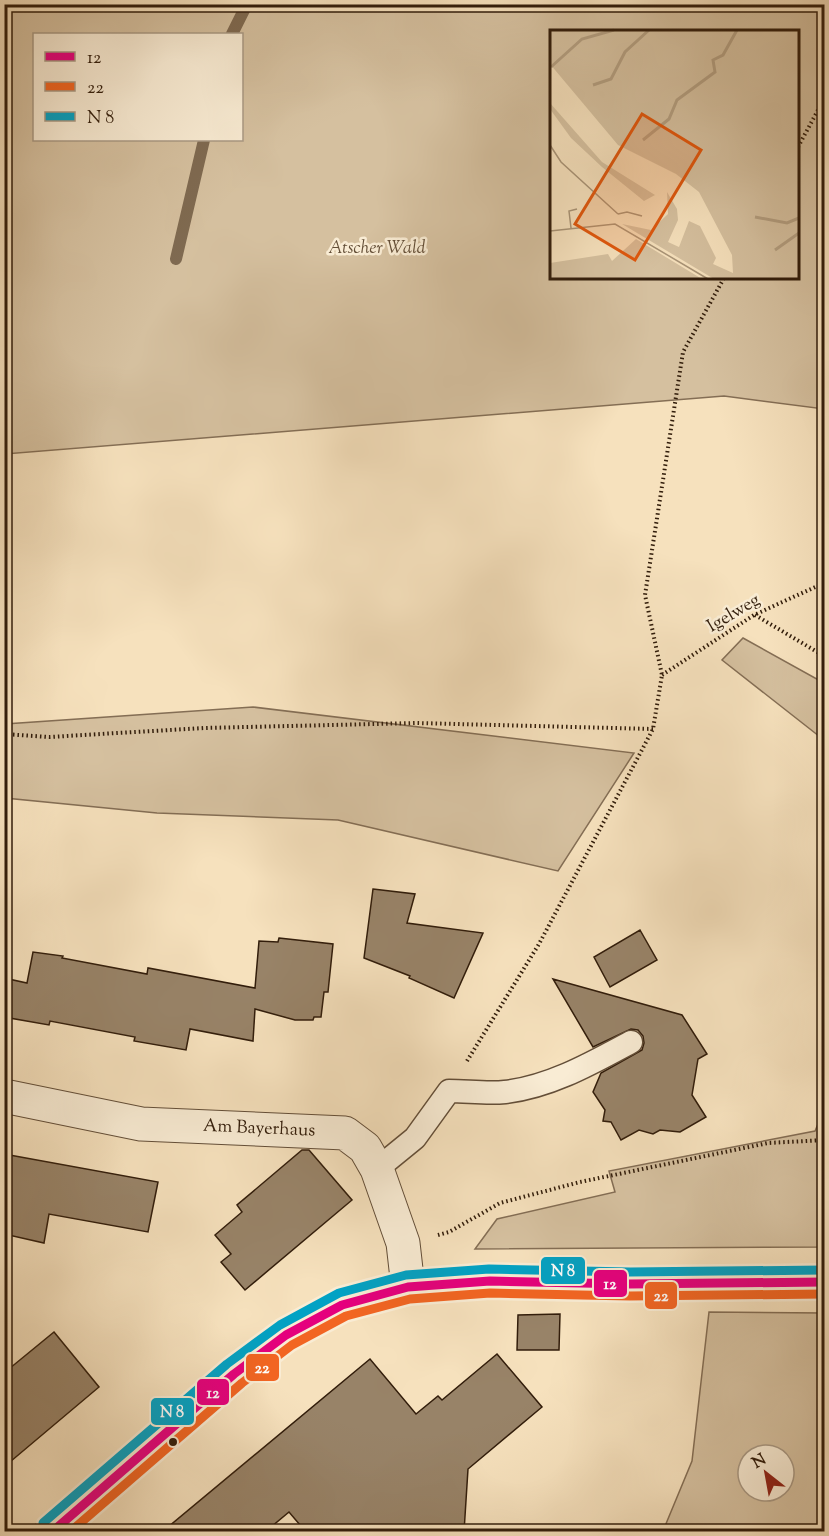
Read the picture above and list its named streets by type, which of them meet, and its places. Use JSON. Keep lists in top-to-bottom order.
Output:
{
  "streets": {
    "main road": ["Am Bayerhaus"],
    "path": ["Igelweg"]
  },
  "parks": ["Atscher Wald"],
  "lines": ["transit line 12", "transit line 22"],
  "legend": ["12", "22", "N 8"],
  "north": "top left"
}
